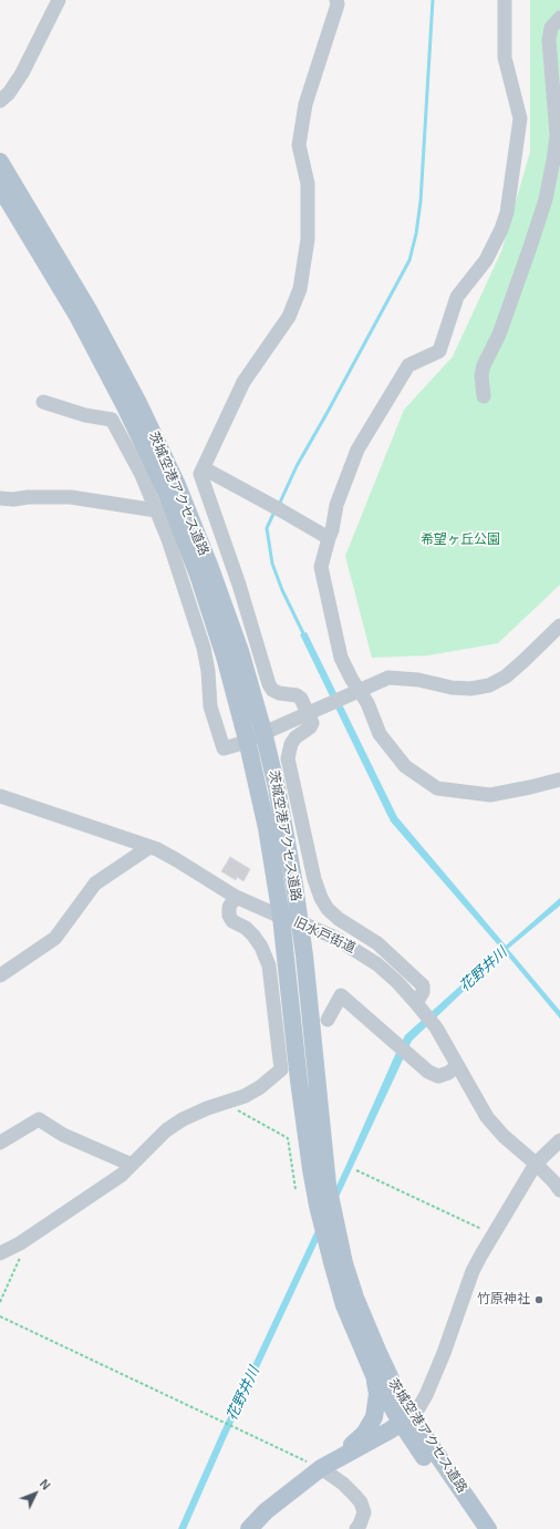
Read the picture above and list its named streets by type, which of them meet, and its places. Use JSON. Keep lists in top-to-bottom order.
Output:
{
  "streets": {
    "main road": ["茨城空港アクセス道路"],
    "street": ["旧水戸街道"]
  },
  "crossings": [
    ["茨城空港アクセス道路", "旧水戸街道"]
  ],
  "water": ["花野井川"],
  "parks": ["希望ヶ丘公園"],
  "places": ["竹原神社"],
  "north": "top right"
}
